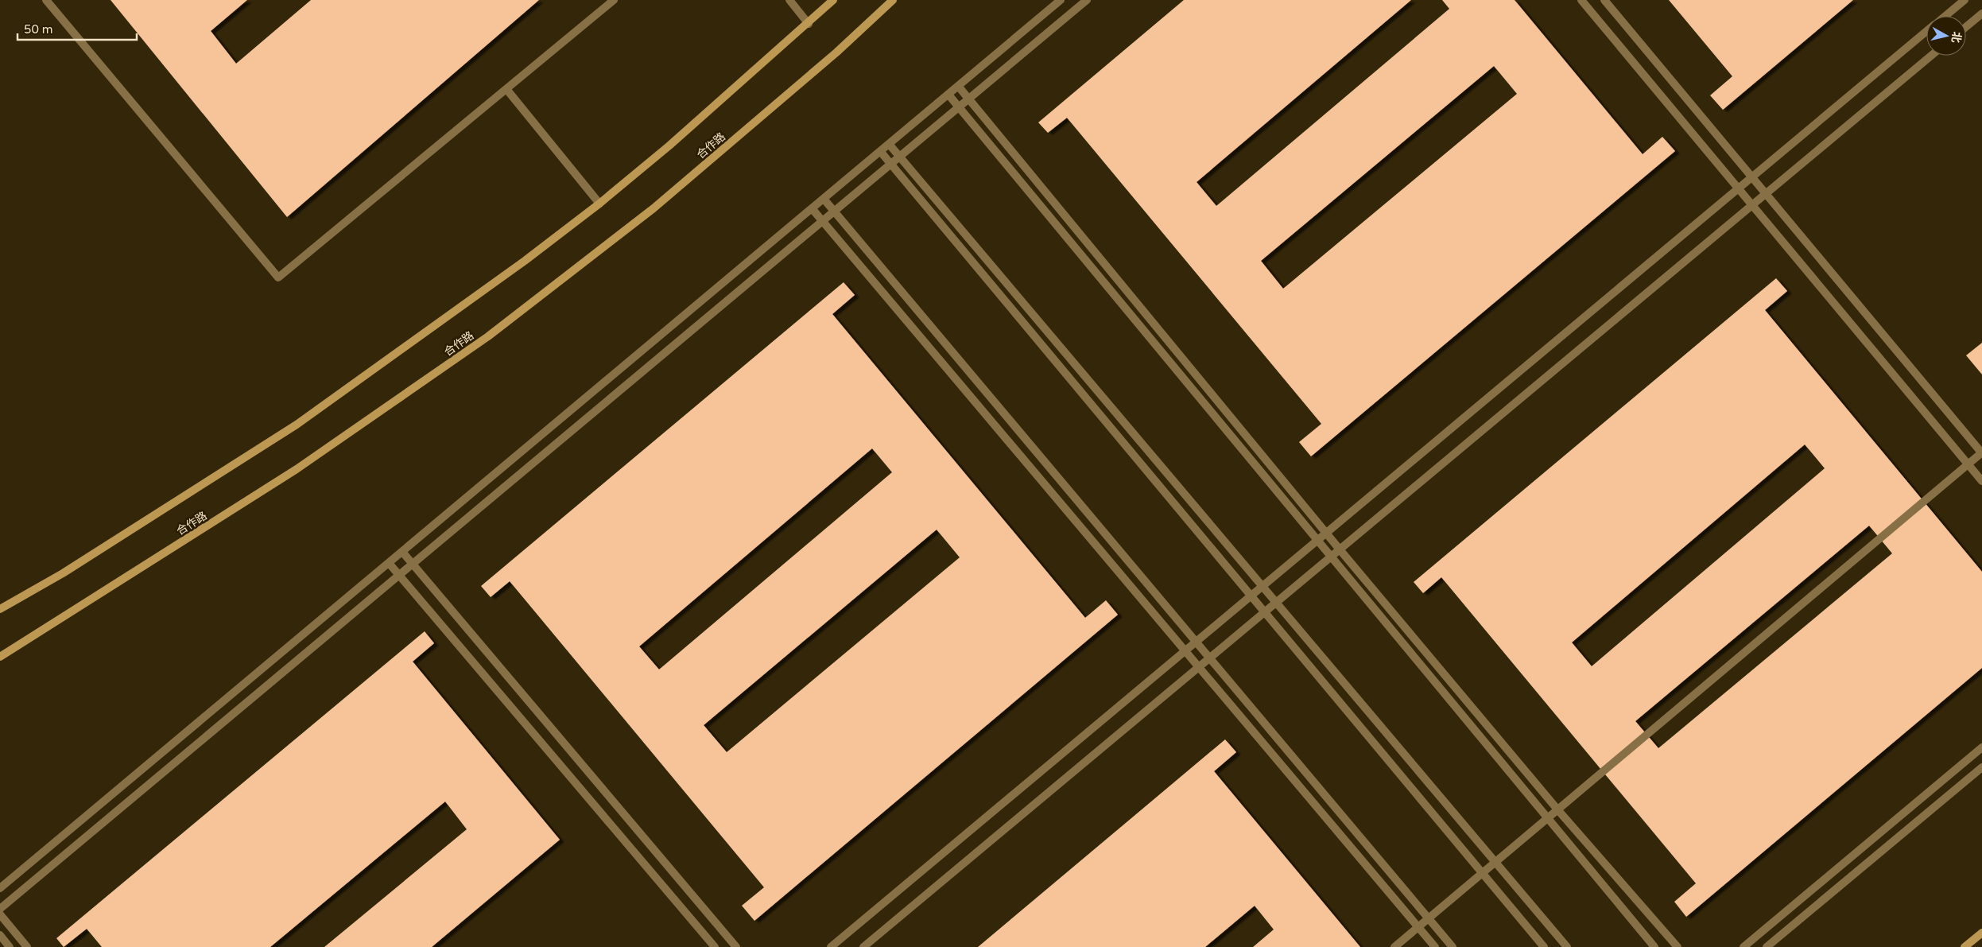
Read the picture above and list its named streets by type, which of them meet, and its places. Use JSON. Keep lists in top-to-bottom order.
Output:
{
  "streets": {
    "main road": ["合作路"]
  },
  "scale_bar": "50 m",
  "north": "right"
}
